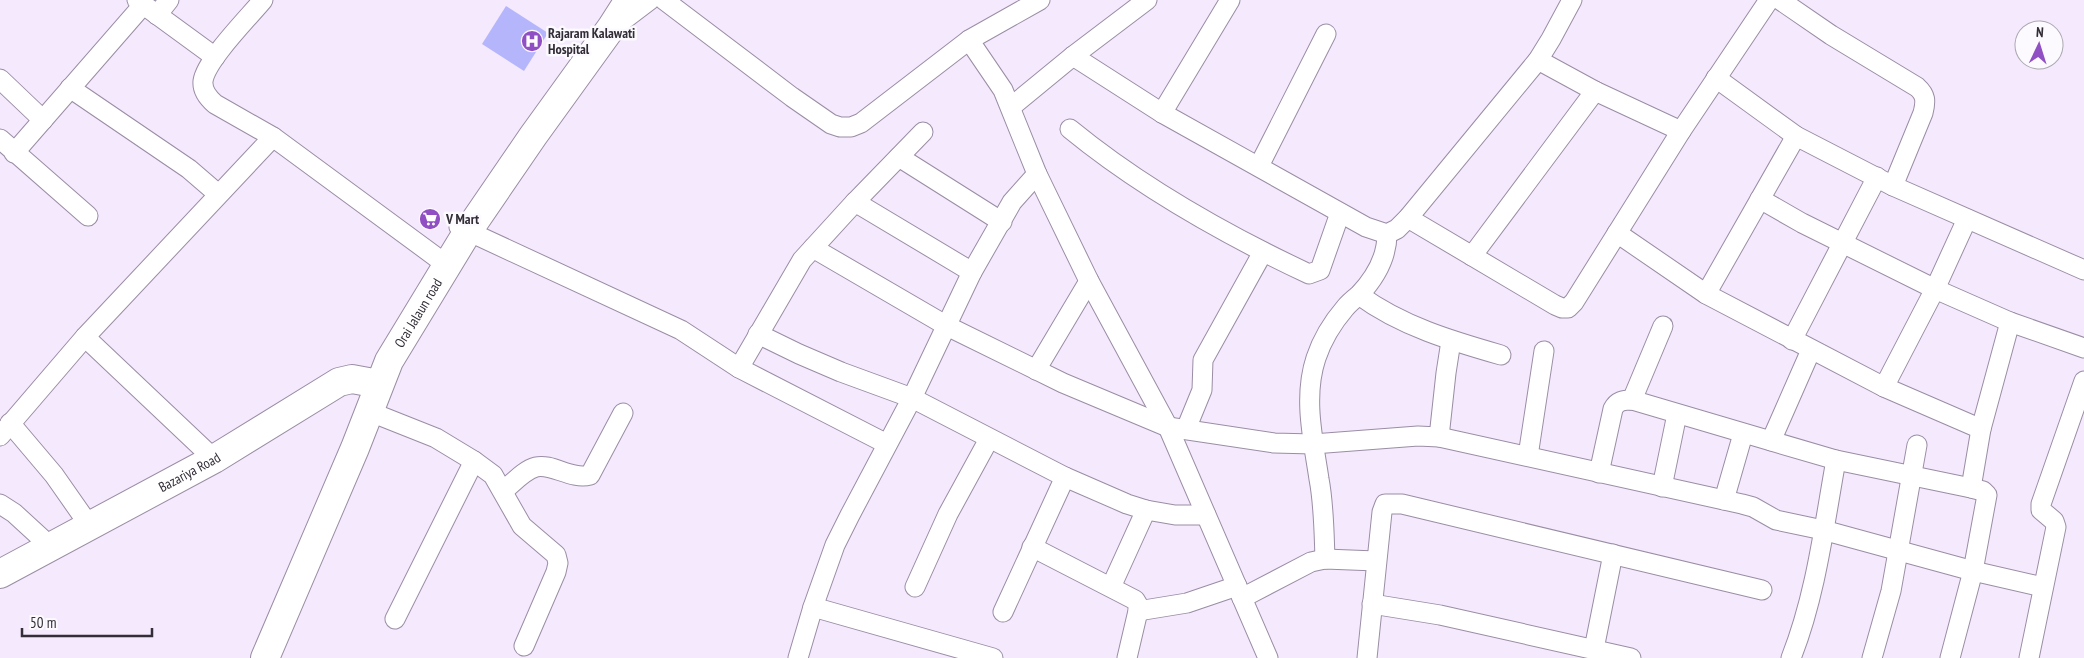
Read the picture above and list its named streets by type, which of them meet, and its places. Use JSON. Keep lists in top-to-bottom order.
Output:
{
  "streets": {
    "main road": ["Orai Jalaun road", "Bazariya Road"]
  },
  "crossings": [
    ["Orai Jalaun road", "Bazariya Road"]
  ],
  "places": {
    "hospital": ["Rajaram Kalawati Hospital"],
    "supermarket": ["V Mart"]
  },
  "scale_bar": "50 m",
  "north": "top"
}
